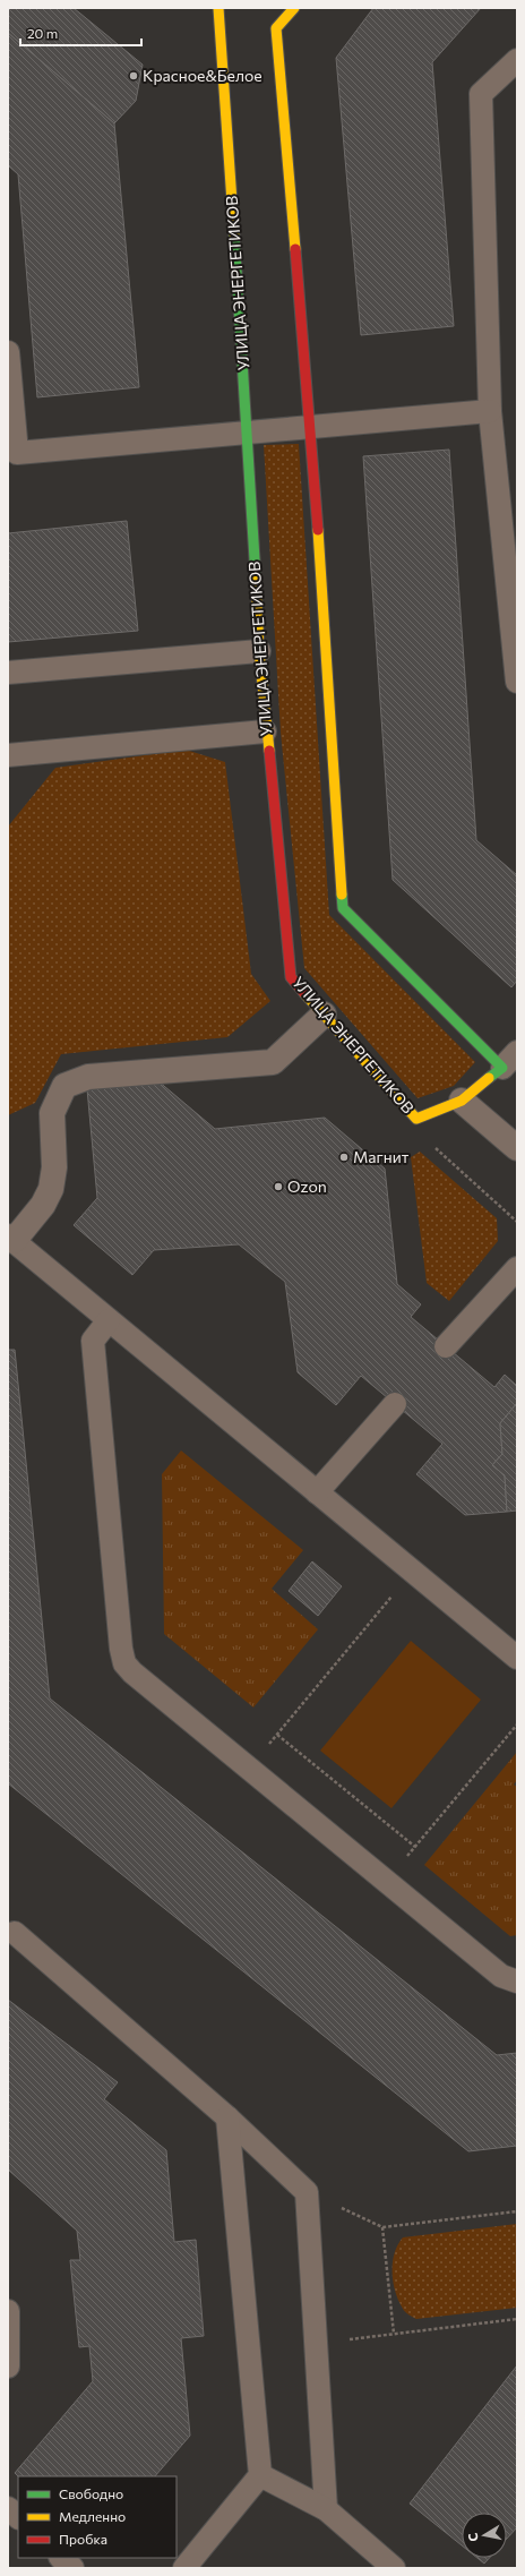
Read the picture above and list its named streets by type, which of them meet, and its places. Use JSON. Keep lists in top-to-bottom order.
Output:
{
  "streets": {
    "street": ["УЛИЦА ЭНЕРГЕТИКОВ"]
  },
  "places": ["Красное&Белое", "Магнит", "Ozon"],
  "legend": ["Свободно", "Медленно", "Пробка"],
  "scale_bar": "20 m",
  "north": "left"
}
